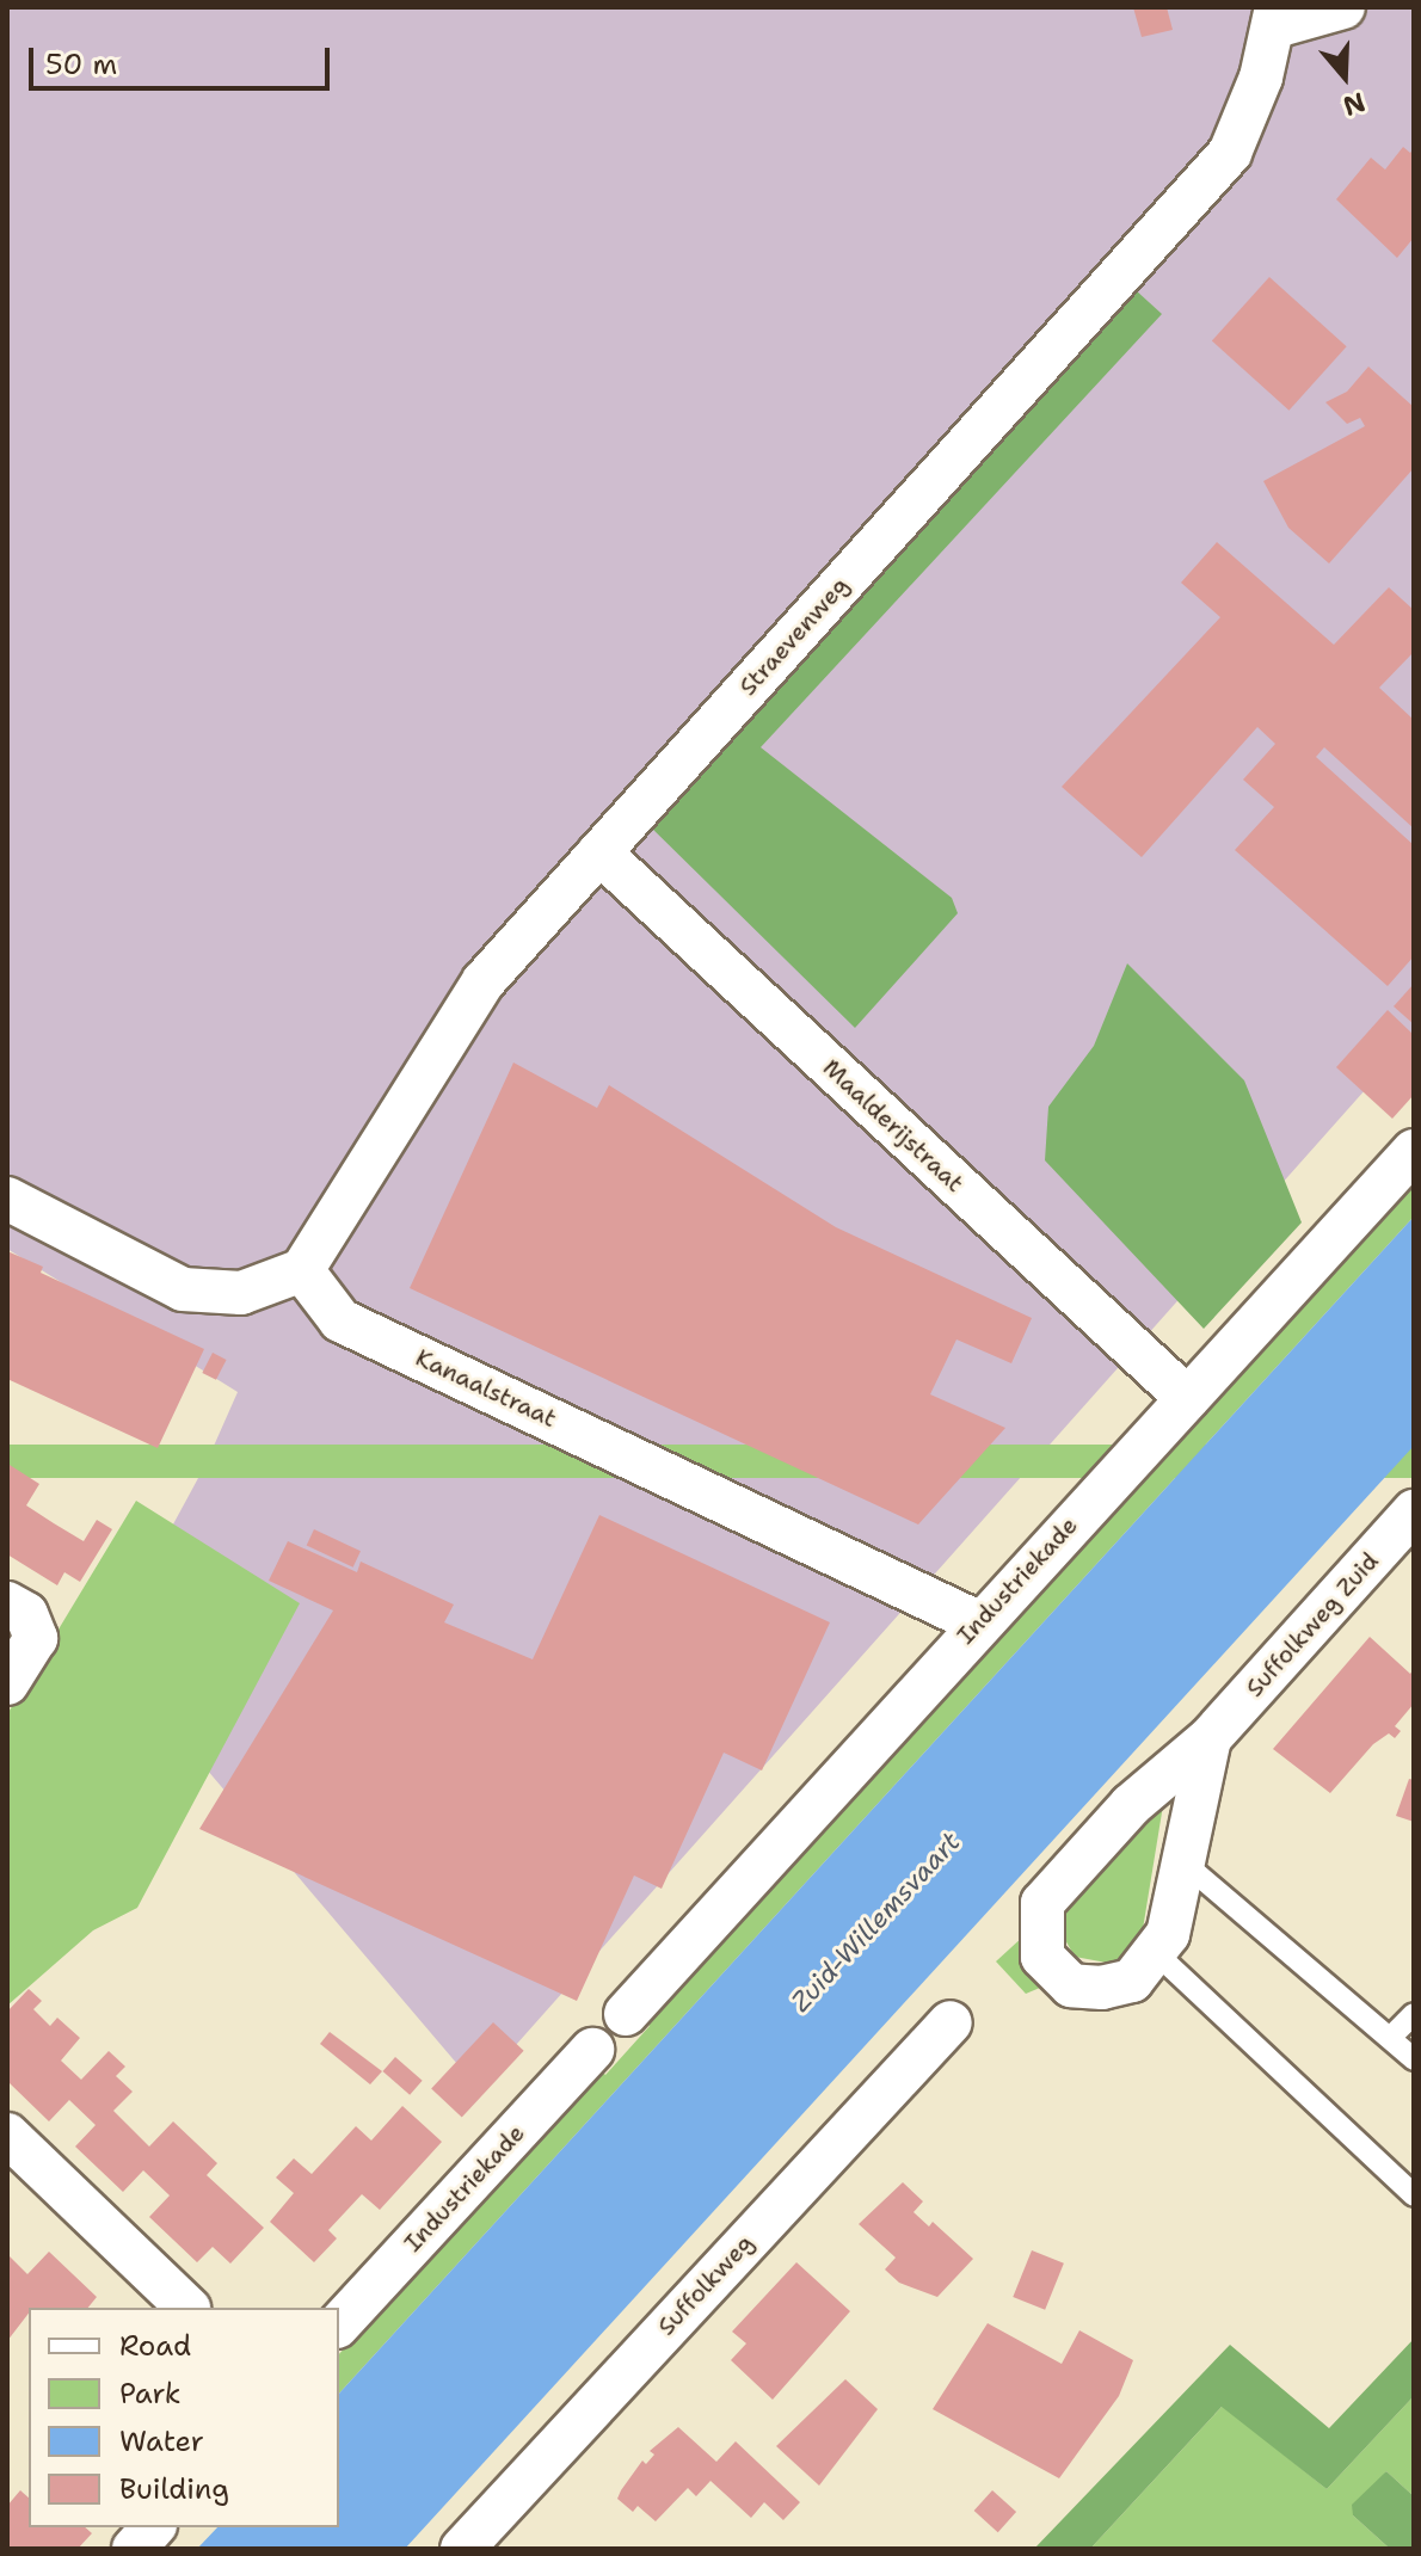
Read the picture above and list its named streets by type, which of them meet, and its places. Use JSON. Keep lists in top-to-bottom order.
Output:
{
  "streets": {
    "street": [
      "Straevenweg",
      "Maalderijstraat",
      "Kanaalstraat",
      "Industriekade",
      "Suffolkweg Zuid",
      "Suffolkweg"
    ]
  },
  "crossings": [
    ["Straevenweg", "Maalderijstraat"],
    ["Straevenweg", "Kanaalstraat"],
    ["Maalderijstraat", "Industriekade"],
    ["Kanaalstraat", "Industriekade"]
  ],
  "water": ["Zuid-Willemsvaart"],
  "legend": [
    "Road",
    "Park",
    "Water",
    "Building"
  ],
  "scale_bar": "50 m",
  "north": "bottom"
}
